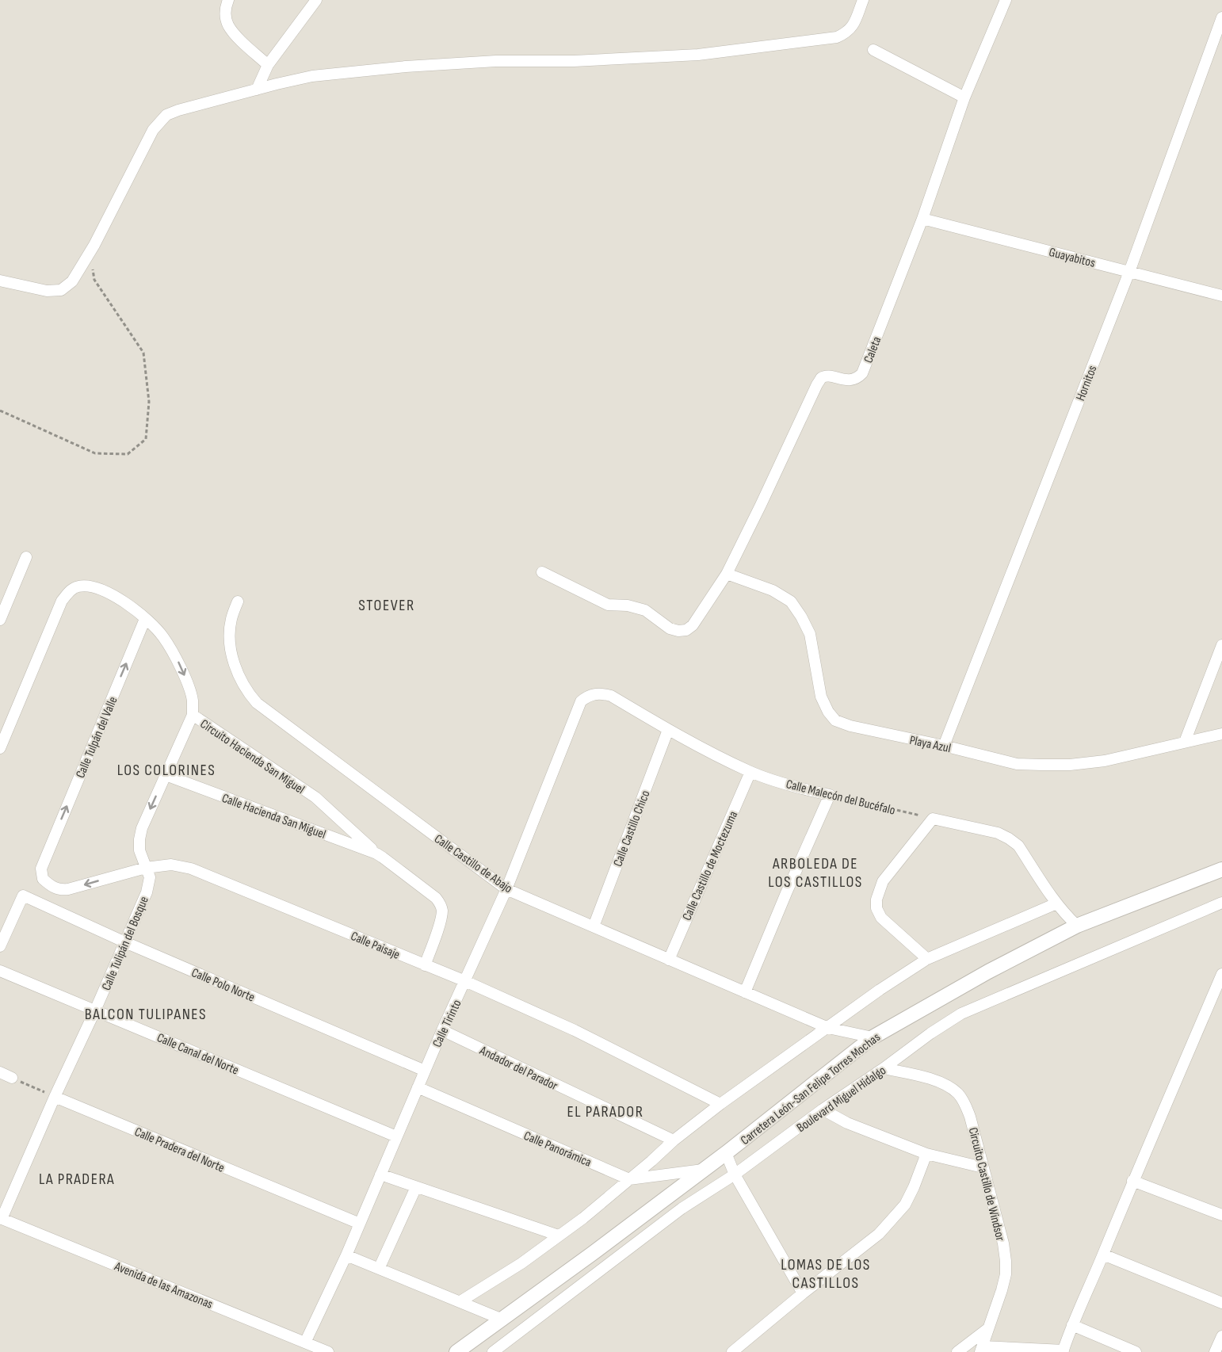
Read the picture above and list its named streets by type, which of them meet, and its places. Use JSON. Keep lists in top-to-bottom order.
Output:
{
  "streets": {
    "main road": ["Carretera León-San Felipe Torres Mochas"],
    "street": [
      "Guayabitos",
      "Caleta",
      "Hornitos",
      "Calle Tulpán del Valle",
      "Playa Azul",
      "Circuito Hacienda San Miguel",
      "Calle Malecón del Bucéfalo",
      "Calle Hacienda San Miguel",
      "Calle Castillo Chico",
      "Calle Castillo de Abajo",
      "Calle Castillo de Moctezuma",
      "Calle Tulipán del Bosque",
      "Calle Paisaje",
      "Calle Polo Norte",
      "Calle Tirinto",
      "Calle Canal del Norte",
      "Andador del Parador",
      "Boulevard Miguel Hidalgo",
      "Calle Panorámica",
      "Calle Pradera del Norte",
      "Circuito Castillo de Windsor",
      "Avenida de las Amazonas"
    ]
  },
  "crossings": [
    ["Guayabitos", "Caleta"],
    ["Guayabitos", "Hornitos"],
    ["Caleta", "Playa Azul"],
    ["Hornitos", "Playa Azul"],
    ["Calle Tulpán del Valle", "Circuito Hacienda San Miguel"],
    ["Calle Tulpán del Valle", "Calle Paisaje"],
    ["Circuito Hacienda San Miguel", "Calle Hacienda San Miguel"],
    ["Circuito Hacienda San Miguel", "Calle Tulipán del Bosque"],
    ["Circuito Hacienda San Miguel", "Calle Paisaje"],
    ["Calle Malecón del Bucéfalo", "Calle Castillo Chico"],
    ["Calle Malecón del Bucéfalo", "Calle Castillo de Moctezuma"],
    ["Calle Malecón del Bucéfalo", "Calle Tirinto"],
    ["Calle Hacienda San Miguel", "Calle Tulipán del Bosque"],
    ["Calle Castillo Chico", "Calle Castillo de Abajo"],
    ["Calle Castillo de Abajo", "Calle Castillo de Moctezuma"],
    ["Calle Castillo de Abajo", "Calle Tirinto"],
    ["Calle Castillo de Abajo", "Carretera León-San Felipe Torres Mochas"],
    ["Calle Tulipán del Bosque", "Calle Paisaje"],
    ["Calle Tulipán del Bosque", "Calle Polo Norte"],
    ["Calle Tulipán del Bosque", "Calle Canal del Norte"],
    ["Calle Tulipán del Bosque", "Calle Pradera del Norte"],
    ["Calle Tulipán del Bosque", "Avenida de las Amazonas"],
    ["Calle Paisaje", "Calle Tirinto"],
    ["Calle Polo Norte", "Calle Tirinto"],
    ["Calle Tirinto", "Calle Canal del Norte"],
    ["Calle Tirinto", "Andador del Parador"],
    ["Calle Tirinto", "Calle Panorámica"],
    ["Calle Tirinto", "Calle Pradera del Norte"],
    ["Calle Tirinto", "Avenida de las Amazonas"],
    ["Boulevard Miguel Hidalgo", "Circuito Castillo de Windsor"]
  ],
  "one_way": ["Calle Tulpán del Valle"],
  "districts": [
    "STOEVER",
    "LOS COLORINES",
    "ARBOLEDA DE LOS CASTILLOS",
    "BALCON TULIPANES",
    "EL PARADOR",
    "LA PRADERA",
    "LOMAS DE LOS CASTILLOS"
  ]
}
